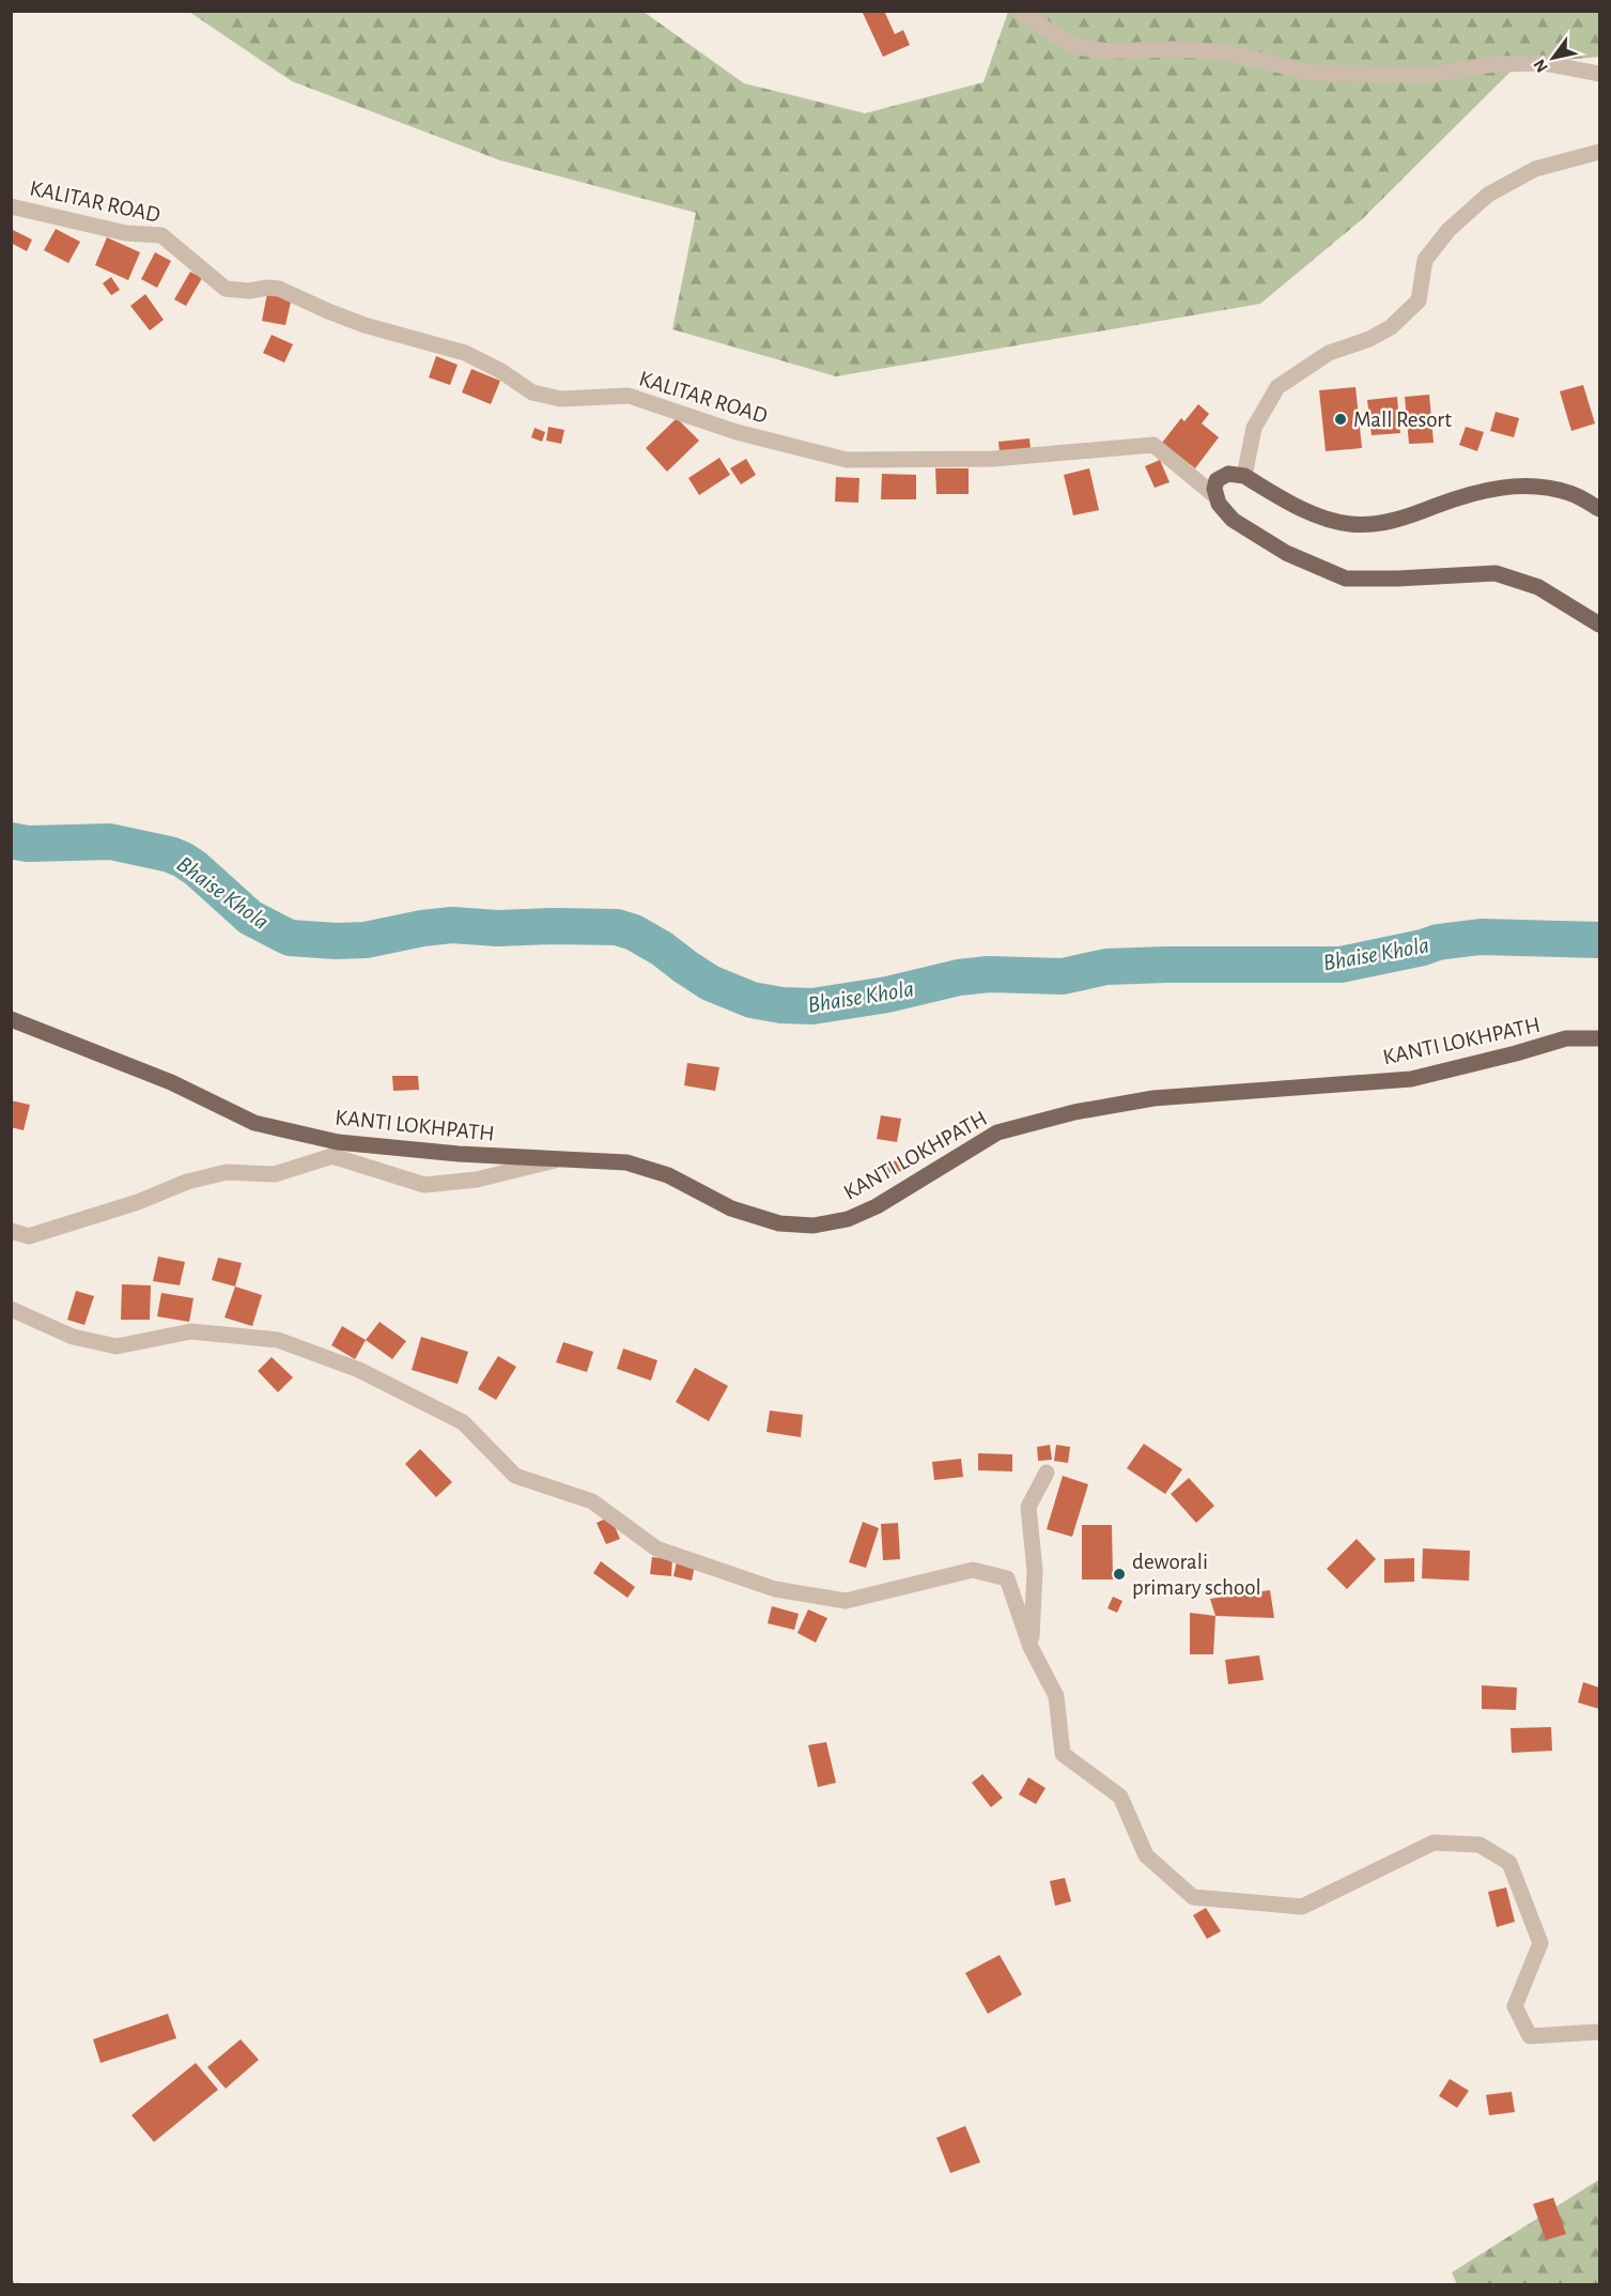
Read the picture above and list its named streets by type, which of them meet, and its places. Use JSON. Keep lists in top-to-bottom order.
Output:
{
  "streets": {
    "main road": ["KANTI LOKHPATH"],
    "street": ["KALITAR ROAD"]
  },
  "water": ["Bhaise Khola"],
  "places": ["Mall Resort", "deworali primary school"],
  "north": "bottom left"
}
